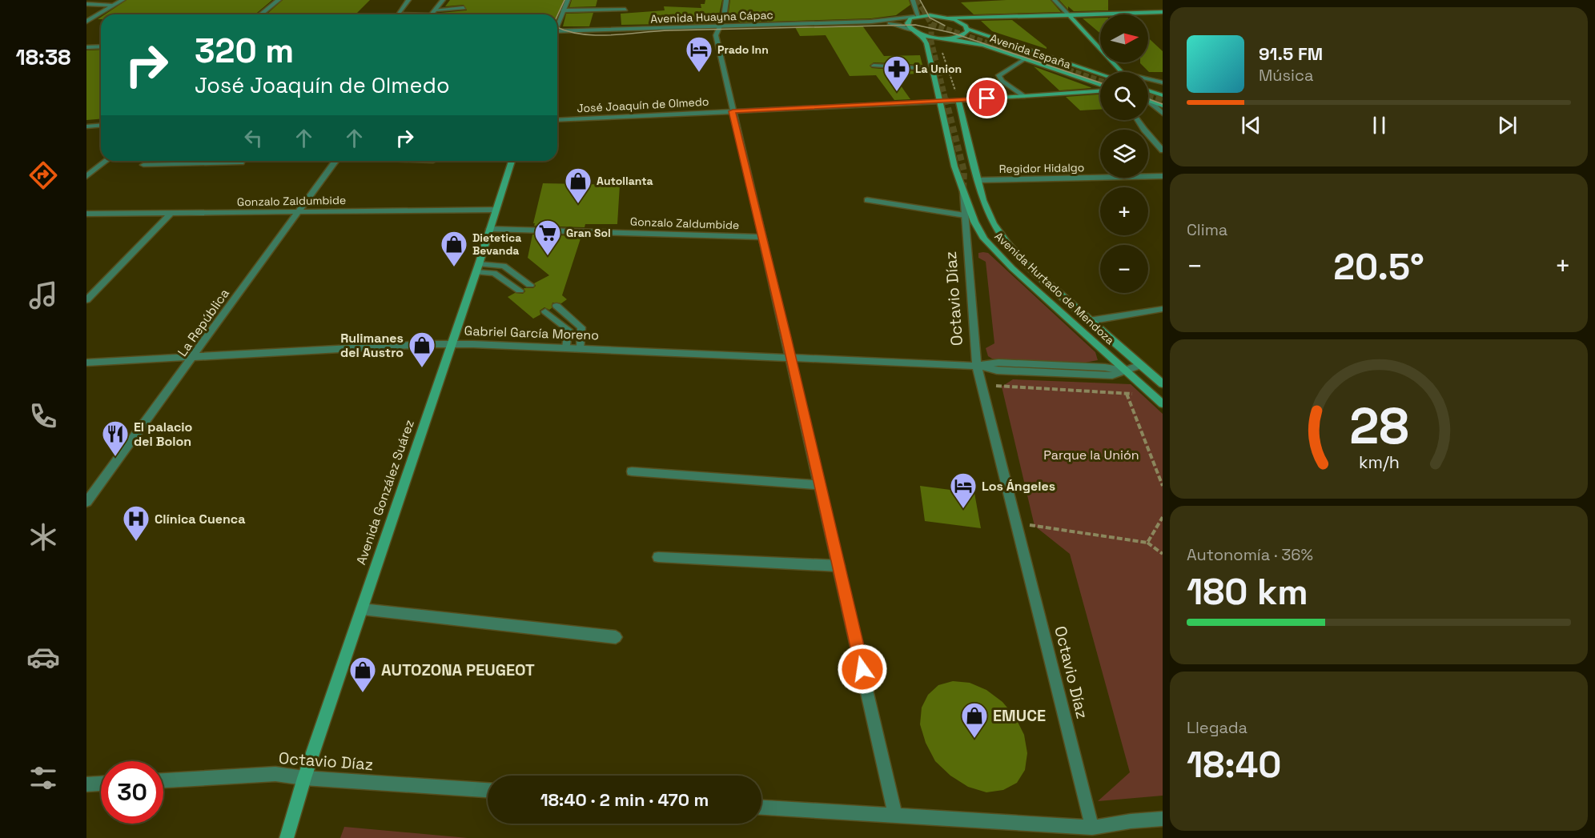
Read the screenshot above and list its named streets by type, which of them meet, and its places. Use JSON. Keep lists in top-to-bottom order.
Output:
{
  "streets": {
    "main road": [
      "Avenida España",
      "José Joaquín de Olmedo",
      "Avenida Hurtado de Mendoza",
      "Avenida González Suárez"
    ],
    "street": [
      "Avenida Huayna Cápac",
      "Regidor Hidalgo",
      "Gonzalo Zaldumbide",
      "Octavio Díaz",
      "La República",
      "Gabriel García Moreno"
    ]
  },
  "crossings": [
    ["Avenida España", "Avenida Hurtado de Mendoza"],
    ["José Joaquín de Olmedo", "Avenida Hurtado de Mendoza"],
    ["Regidor Hidalgo", "Avenida Hurtado de Mendoza"],
    ["Gonzalo Zaldumbide", "La República"],
    ["Gonzalo Zaldumbide", "Avenida González Suárez"],
    ["Avenida Hurtado de Mendoza", "Octavio Díaz"],
    ["Avenida Hurtado de Mendoza", "Gabriel García Moreno"],
    ["Octavio Díaz", "Gabriel García Moreno"],
    ["Octavio Díaz", "Avenida González Suárez"],
    ["La República", "Gabriel García Moreno"],
    ["Gabriel García Moreno", "Avenida González Suárez"]
  ],
  "parks": ["Parque la Unión"],
  "places": {
    "hotel": ["Prado Inn", "Los Ángeles"],
    "pharmacy": ["La Union"],
    "shop": [
      "Autollanta",
      "Dietetica Bevanda",
      "Rulimanes del Austro",
      "AUTOZONA PEUGEOT",
      "EMUCE"
    ],
    "supermarket": ["Gran Sol"],
    "restaurant": ["El palacio del Bolon"],
    "hospital": ["Clínica Cuenca"]
  },
  "north": "right",
  "page": {
    "tabs": "18:38",
    "map_buttons": ["+", "−"],
    "turn": ["320 m", "José Joaquín de Olmedo"],
    "song": ["91.5 FM", "Música"],
    "tile": [
      "Clima",
      ["Autonomía · 36%", "180 km"],
      ["Llegada", "18:40"]
    ],
    "heat": ["−", "20.5°", "+"],
    "limit": "30",
    "trip": "18:40 · 2 min · 470 m",
    "gauge": ["28", "km/h"]
  }
}
